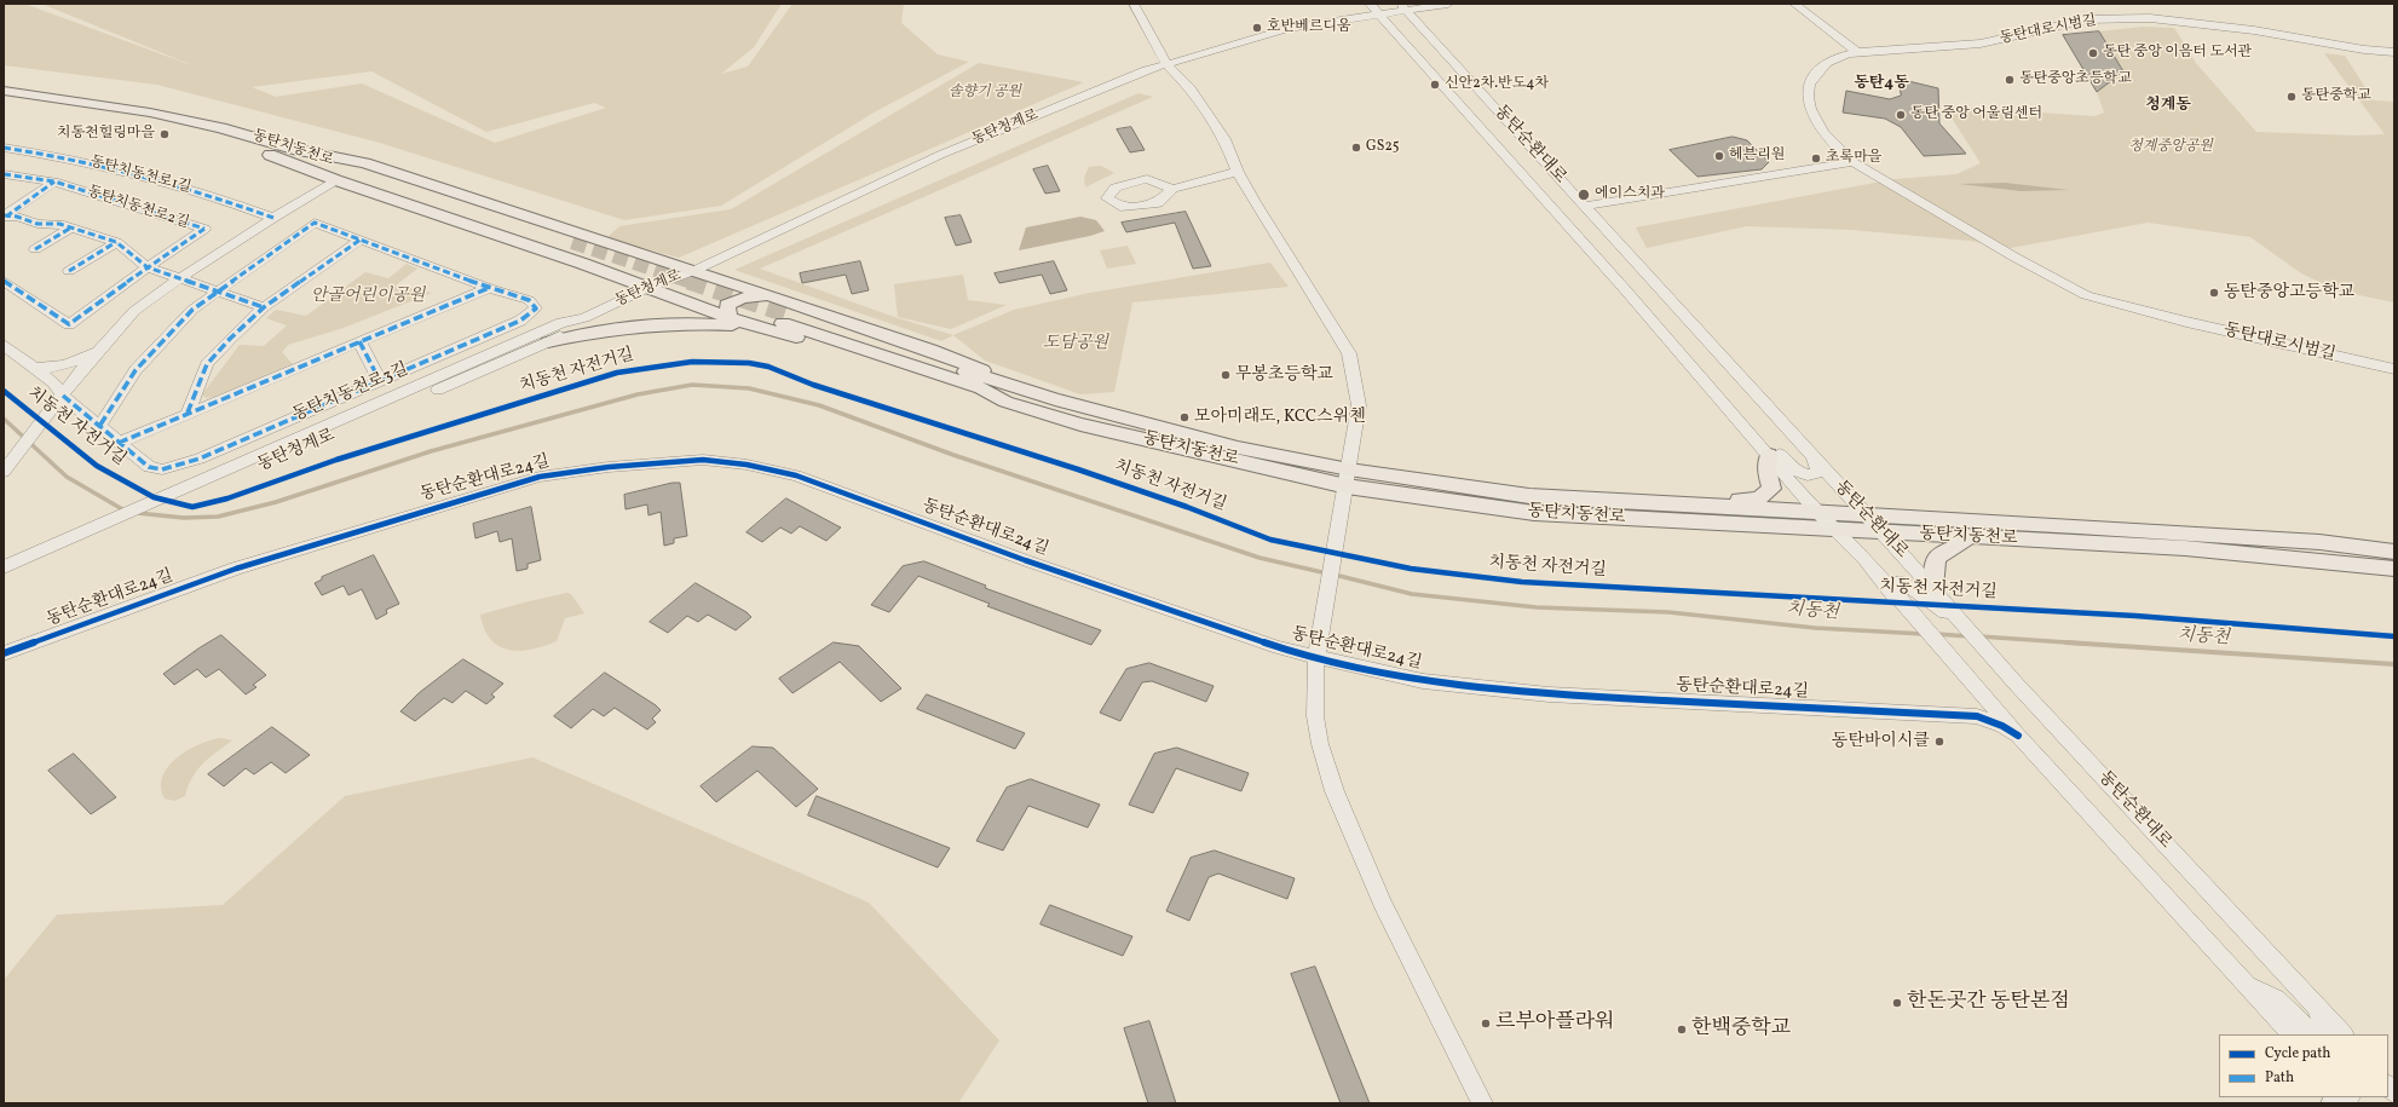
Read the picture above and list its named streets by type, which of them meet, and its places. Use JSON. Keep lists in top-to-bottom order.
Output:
{
  "streets": {
    "main road": ["동탄치동천로"],
    "street": [
      "동탄대로시범길",
      "동탄청계로",
      "동탄순환대로",
      "동탄치동천로1길",
      "동탄치동천로2길",
      "동탄치동천로3길",
      "동탄순환대로24길"
    ],
    "cycle path": ["치동천 자전거길"]
  },
  "crossings": [
    ["동탄청계로", "동탄순환대로"],
    ["동탄청계로", "동탄순환대로24길"],
    ["동탄순환대로", "동탄치동천로"],
    ["동탄순환대로", "동탄순환대로24길"],
    ["동탄치동천로", "동탄순환대로24길"]
  ],
  "districts": ["동탄4동", "청계동"],
  "water": ["치동천"],
  "parks": [
    "솔향기 공원",
    "청계중앙공원",
    "안골어린이공원",
    "도담공원"
  ],
  "places": [
    "호반베르디움",
    "동탄 중앙 이음터 도서관",
    "동탄중앙초등학교",
    "신안2차.반도4차",
    "동탄중학교",
    "동탄 중앙 어울림센터",
    "치동천힐링마을",
    "GS25",
    "헤븐리원",
    "초록마을",
    "에이스치과",
    "동탄중앙고등학교",
    "무봉초등학교",
    "모아미래도, KCC스위첸",
    "동탄바이시클",
    "한돈곳간 동탄본점",
    "르부아플라워",
    "한백중학교"
  ],
  "legend": ["Cycle path", "Path"]
}
